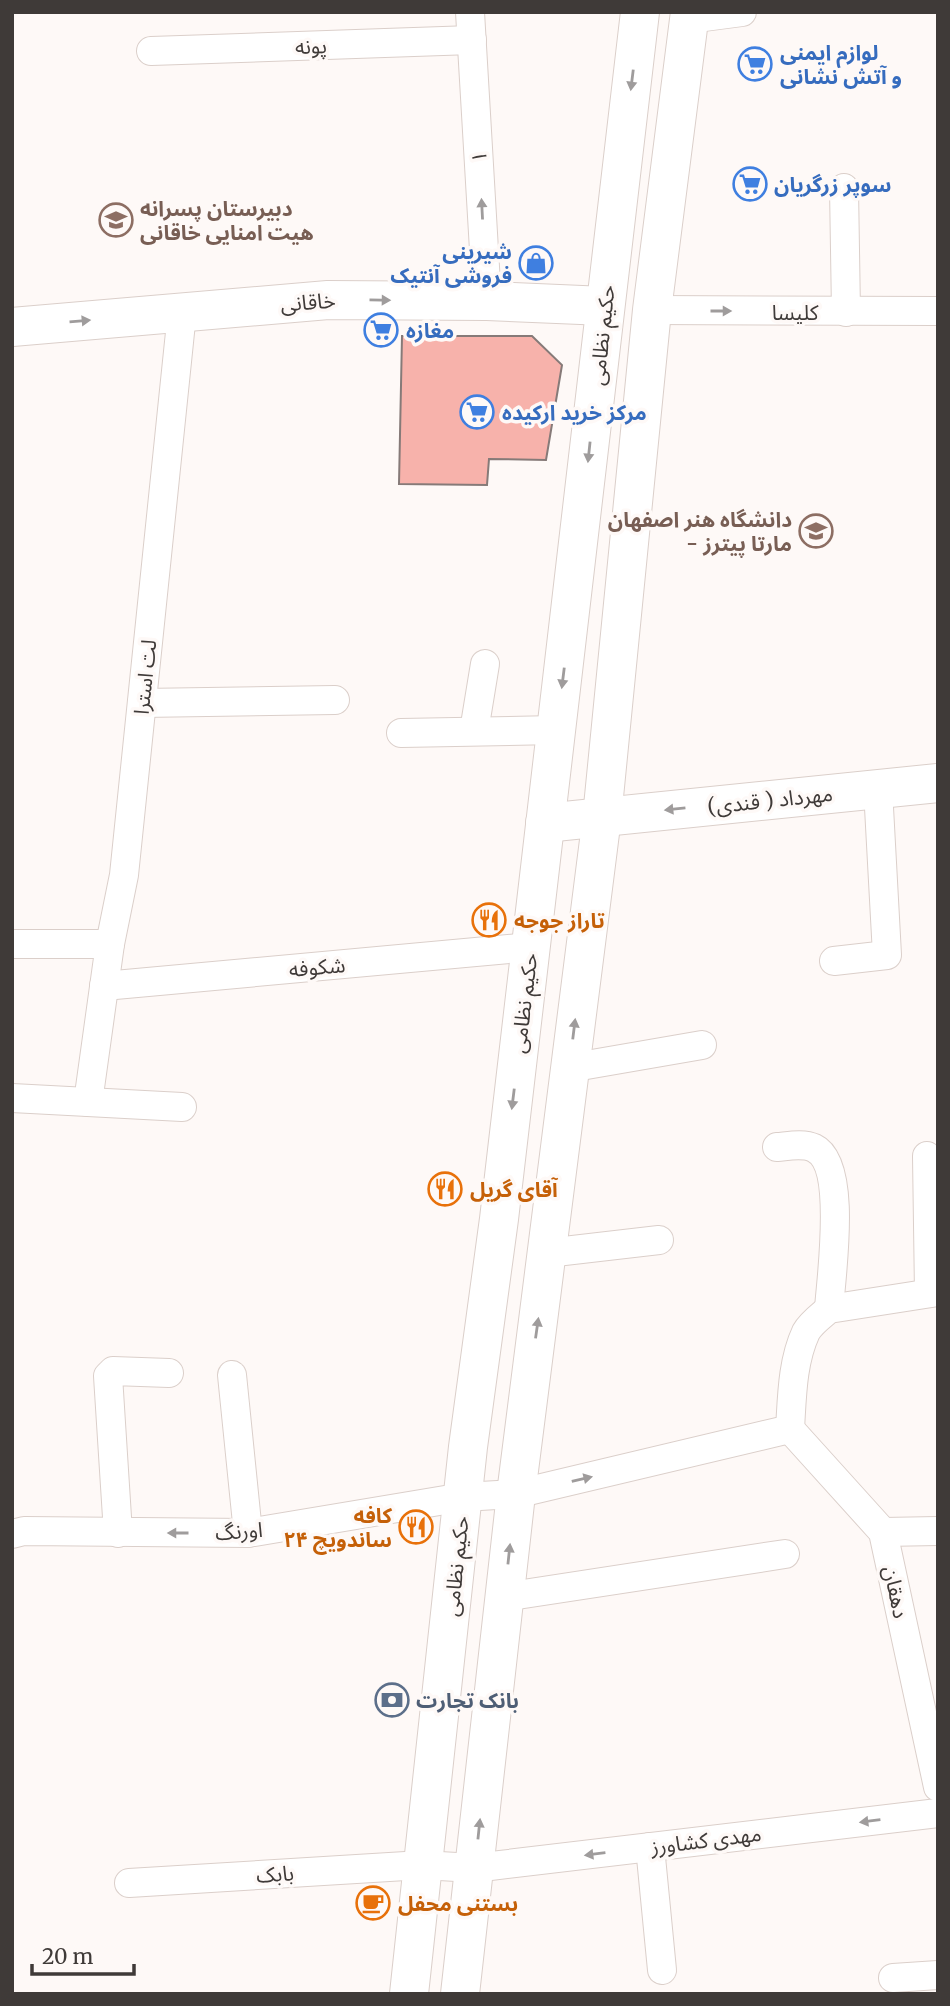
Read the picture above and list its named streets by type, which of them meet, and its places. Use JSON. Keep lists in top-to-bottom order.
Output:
{
  "streets": {
    "main road": ["خاقانی", "حکیم نظامی", "مهرداد ( قندی)"],
    "street": [
      "پونه",
      "۱",
      "کلیسا",
      "لت استرا",
      "شکوفه",
      "اورنگ",
      "دهقان",
      "مهدی کشاورز",
      "بابک"
    ]
  },
  "crossings": [
    ["پونه", "۱"],
    ["۱", "خاقانی"],
    ["خاقانی", "حکیم نظامی"],
    ["خاقانی", "لت استرا"],
    ["حکیم نظامی", "مهرداد ( قندی)"],
    ["حکیم نظامی", "شکوفه"],
    ["حکیم نظامی", "اورنگ"],
    ["حکیم نظامی", "مهدی کشاورز"],
    ["حکیم نظامی", "بابک"],
    ["لت استرا", "شکوفه"],
    ["اورنگ", "دهقان"],
    ["مهدی کشاورز", "بابک"]
  ],
  "one_way": [
    "۱",
    "خاقانی",
    "کلیسا",
    "مهرداد ( قندی)",
    "مهدی کشاورز"
  ],
  "places": {
    "supermarket": [
      "لوازم ایمنی و آتش نشانی",
      "سوپر زرگریان",
      "مغازه",
      "مرکز خرید ارکیده"
    ],
    "school or university": ["دبیرستان پسرانه هیت امنایی خاقانی", "دانشگاه هنر اصفهان - مارتا پیترز"],
    "shop": ["شیرینی فروشی آنتیک"],
    "restaurant": ["تاراز جوجه", "آقای گریل", "کافه ساندویچ ۲۴"],
    "bank": ["بانک تجارت"],
    "cafe": ["بستنی محفل"]
  },
  "scale_bar": "20 m"
}
